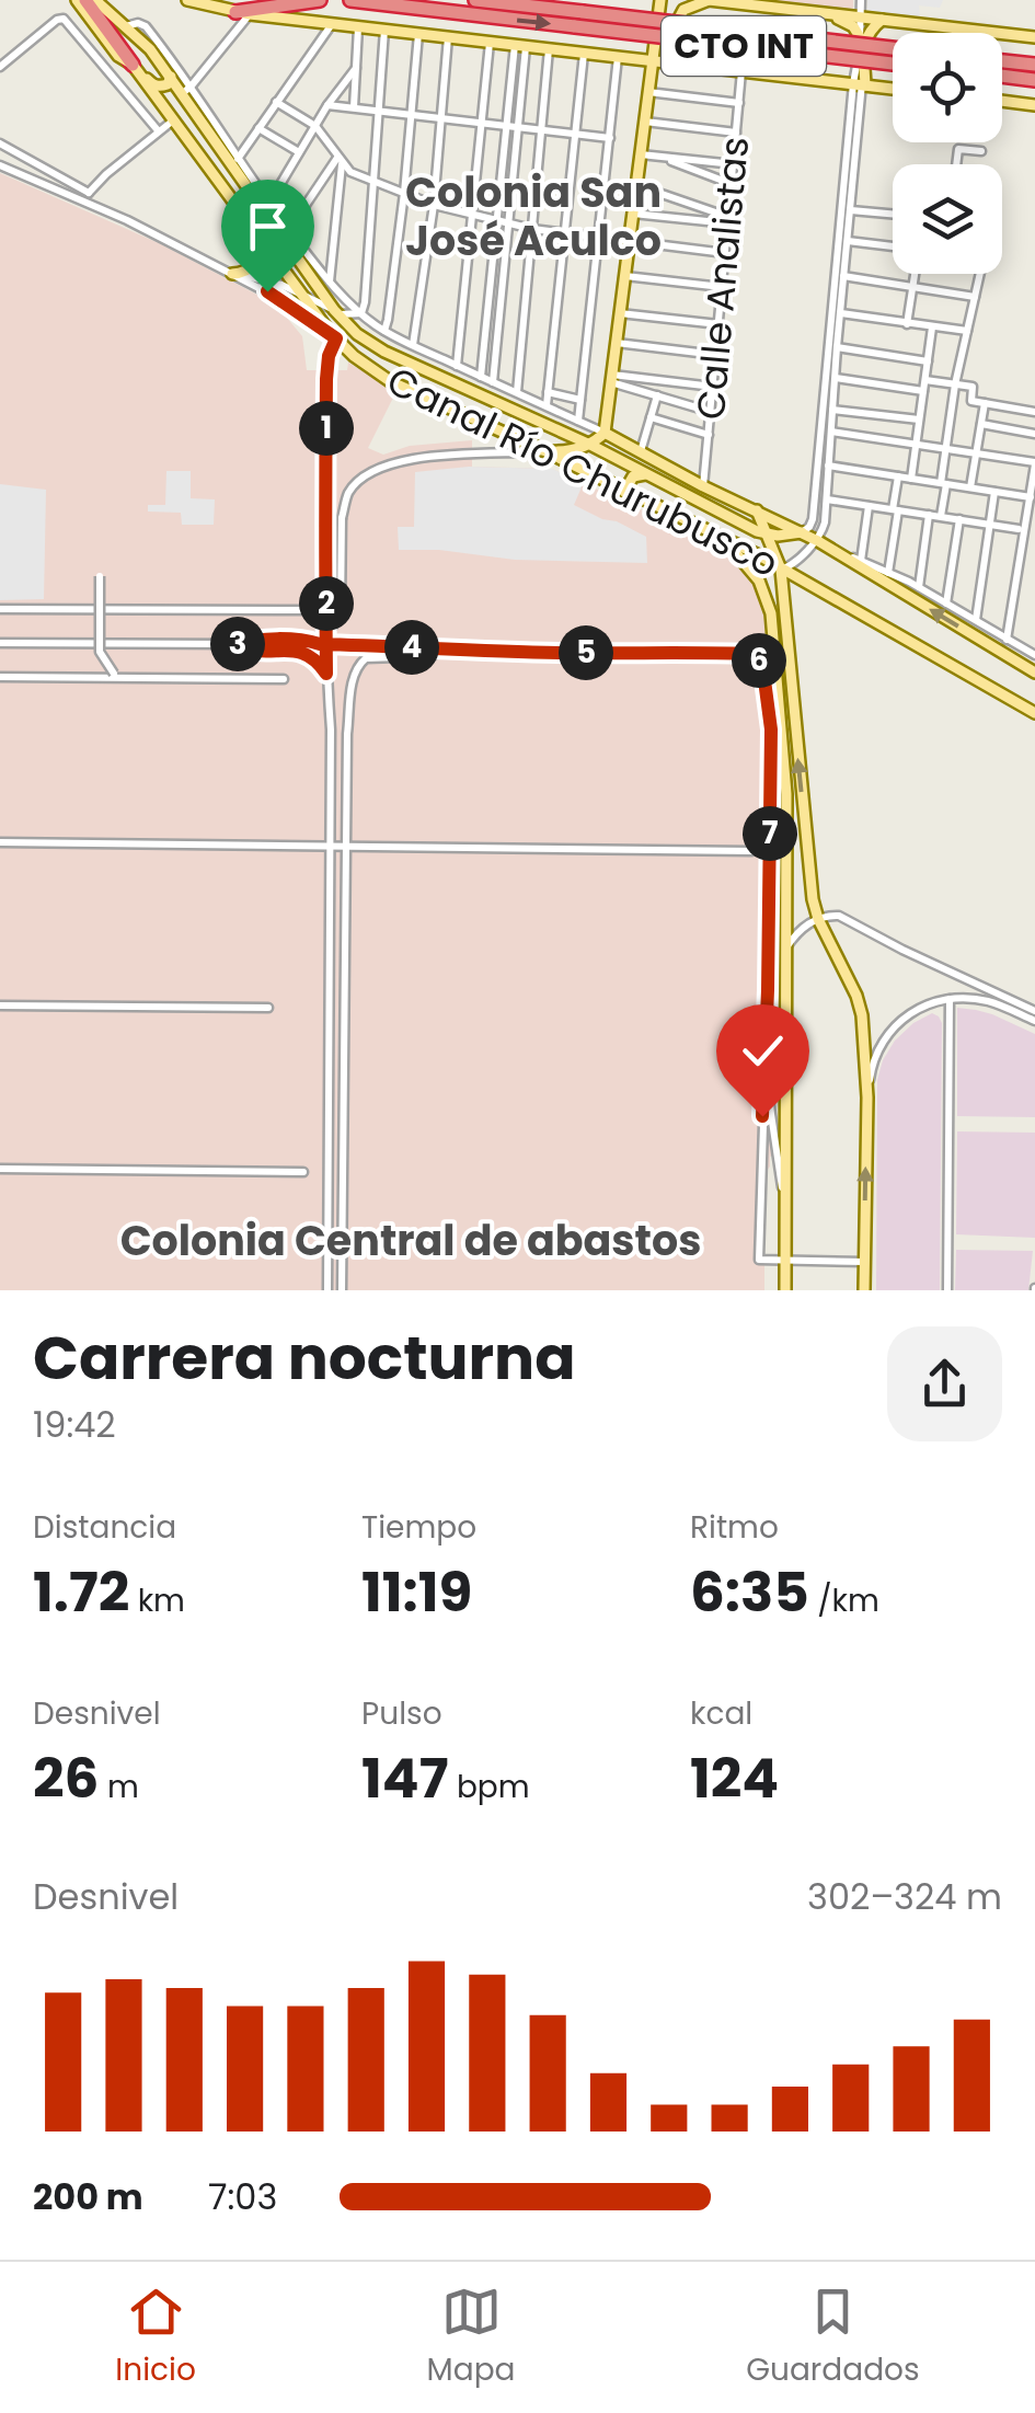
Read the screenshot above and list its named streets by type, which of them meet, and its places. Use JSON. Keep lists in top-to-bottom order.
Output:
{
  "streets": {
    "highway": ["CTO INT"],
    "main road": ["Canal Río Churubusco"],
    "street": ["Calle Analistas"]
  },
  "crossings": [
    ["CTO INT", "Calle Analistas"],
    ["Calle Analistas", "Canal Río Churubusco"]
  ],
  "districts": ["Colonia San José Aculco", "Colonia Central de abastos"],
  "page": {
    "pins": [
      "1",
      "2",
      "3",
      "4",
      "5",
      "6",
      "7"
    ],
    "heading": ["Carrera nocturna", "19:42"],
    "stats": [
      ["Distancia", "1.72 km"],
      ["Tiempo", "11:19"],
      ["Ritmo", "6:35 /km"],
      ["Desnivel", "26 m"],
      ["Pulso", "147 bpm"],
      ["kcal", "124"]
    ],
    "chart": ["Desnivel", "302–324 m"],
    "list": [
      {
        "name": "200 m",
        "note": "7:03"
      }
    ],
    "tabs": ["Inicio", "Mapa", "Guardados"]
  }
}
